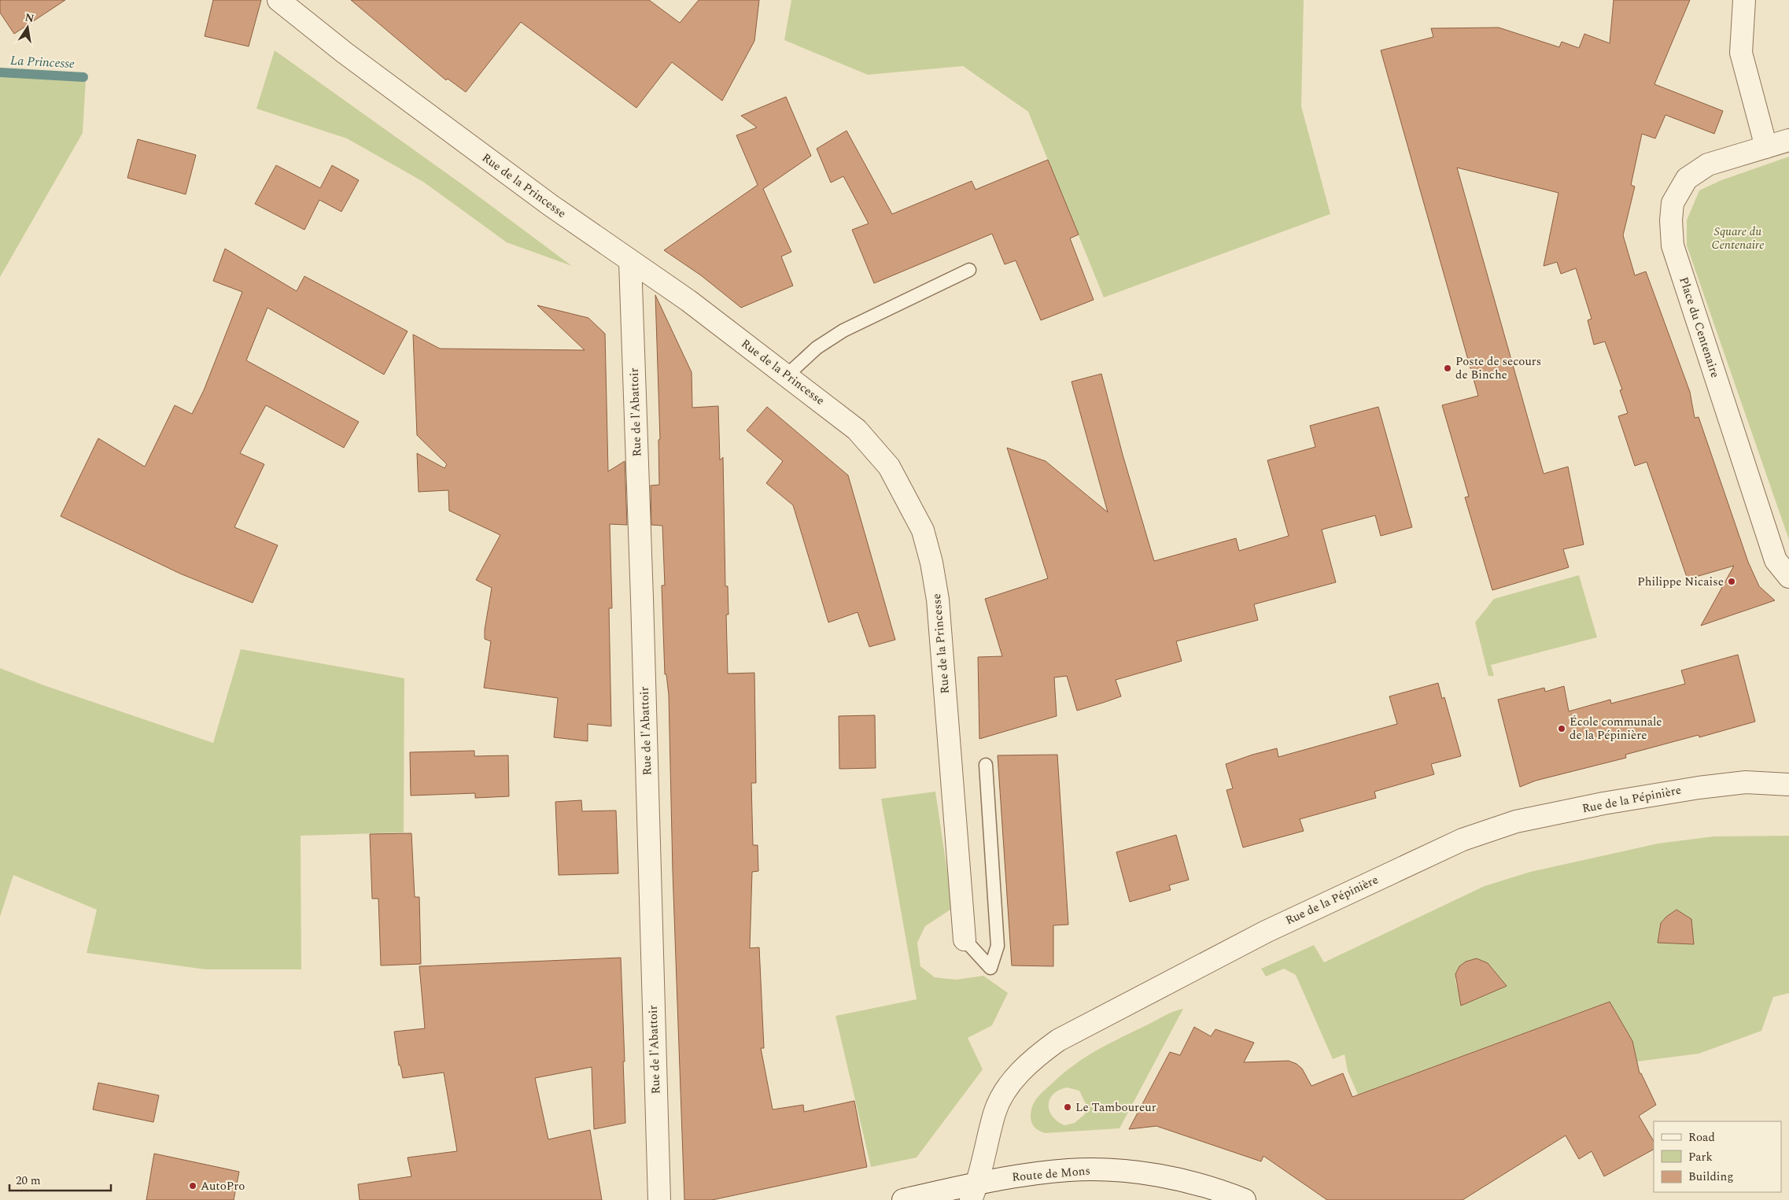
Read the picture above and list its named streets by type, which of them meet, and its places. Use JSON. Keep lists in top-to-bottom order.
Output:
{
  "streets": {
    "street": [
      "Rue de la Princesse",
      "Place du Centenaire",
      "Rue de l'Abattoir",
      "Rue de la Pépinière",
      "Route de Mons"
    ]
  },
  "crossings": [
    ["Rue de la Princesse", "Rue de l'Abattoir"],
    ["Rue de la Pépinière", "Route de Mons"]
  ],
  "water": ["La Princesse"],
  "parks": ["Square du Centenaire"],
  "places": [
    "Poste de secours de Binche",
    "Philippe Nicaise",
    "École communale de la Pépinière",
    "Le Tamboureur",
    "AutoPro"
  ],
  "legend": ["Road", "Park", "Building"],
  "scale_bar": "20 m",
  "north": "top"
}
